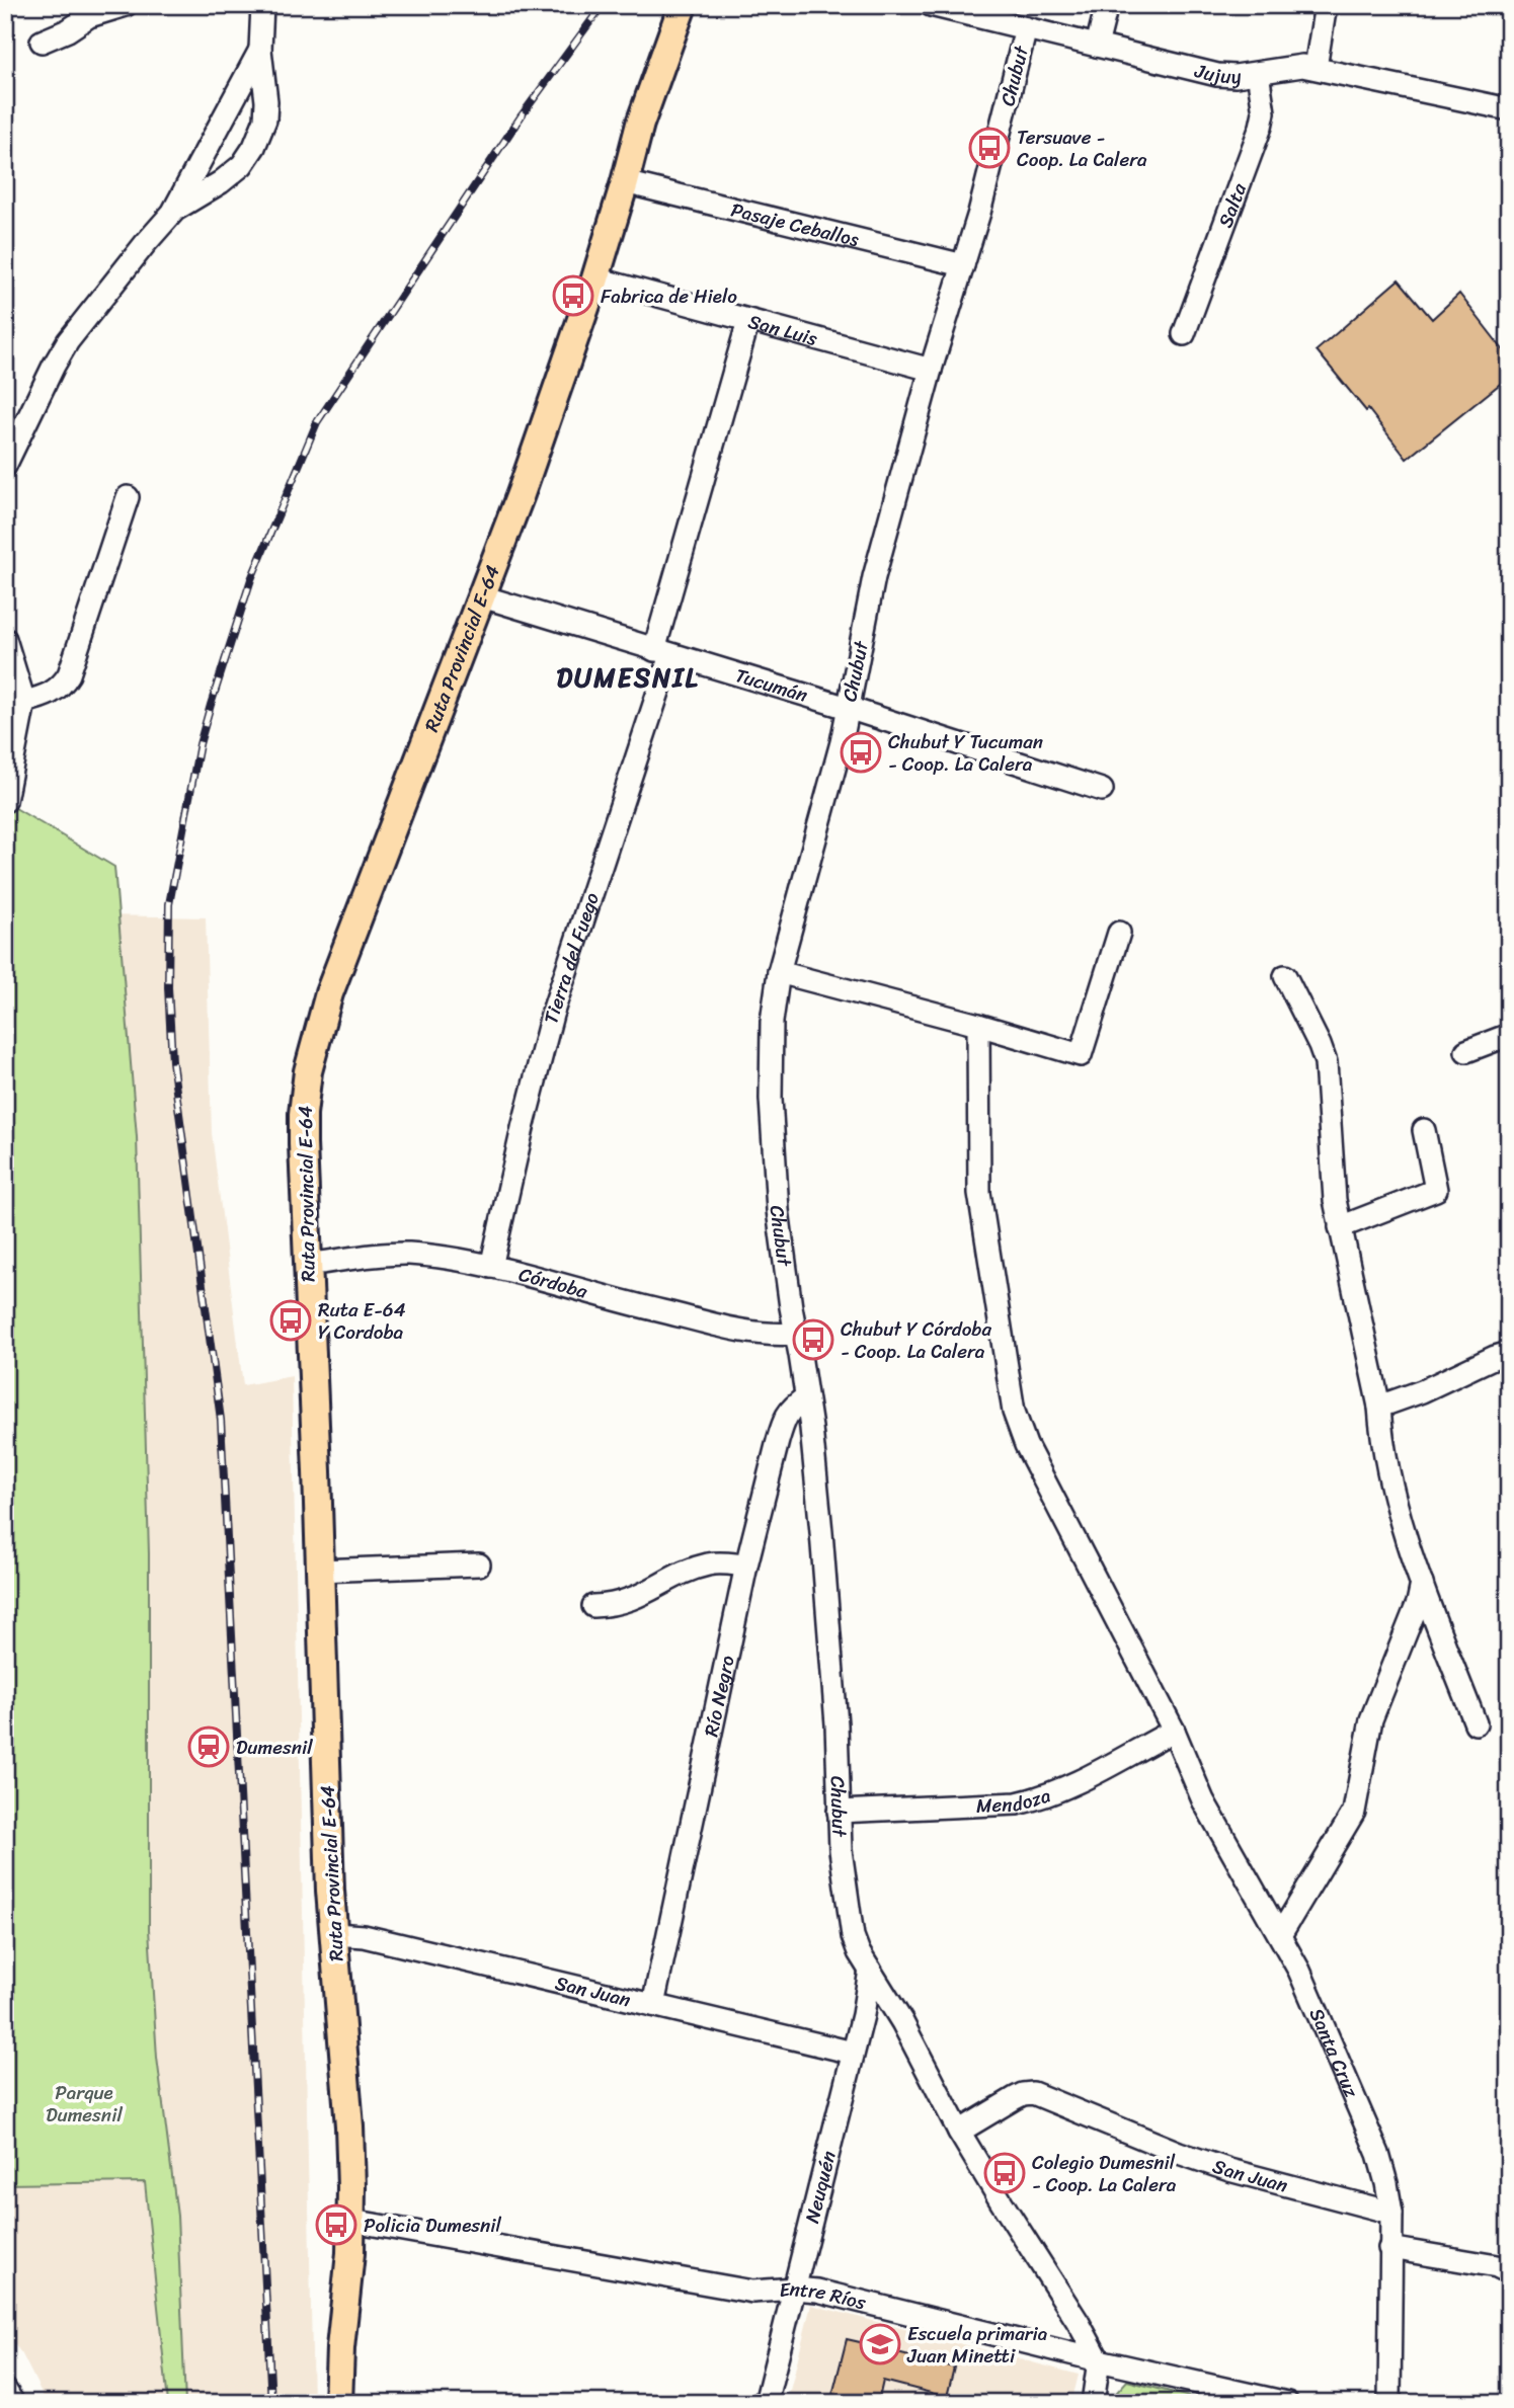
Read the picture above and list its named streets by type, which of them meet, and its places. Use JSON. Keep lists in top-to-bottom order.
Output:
{
  "streets": {
    "main road": ["Ruta Provincial E-64"],
    "street": [
      "Jujuy",
      "Chubut",
      "Salta",
      "Pasaje Ceballos",
      "San Luis",
      "Tucumán",
      "Tierra del Fuego",
      "Córdoba",
      "Río Negro",
      "Mendoza",
      "San Juan",
      "Santa Cruz",
      "Neuquén",
      "Entre Ríos"
    ]
  },
  "crossings": [
    ["Jujuy", "Chubut"],
    ["Jujuy", "Salta"],
    ["Chubut", "Pasaje Ceballos"],
    ["Chubut", "San Luis"],
    ["Chubut", "Tucumán"],
    ["Chubut", "Córdoba"],
    ["Chubut", "Río Negro"],
    ["Chubut", "Mendoza"],
    ["Chubut", "San Juan"],
    ["Chubut", "Neuquén"],
    ["Chubut", "Entre Ríos"],
    ["Pasaje Ceballos", "Ruta Provincial E-64"],
    ["San Luis", "Ruta Provincial E-64"],
    ["San Luis", "Tierra del Fuego"],
    ["Ruta Provincial E-64", "Tucumán"],
    ["Ruta Provincial E-64", "Córdoba"],
    ["Ruta Provincial E-64", "San Juan"],
    ["Ruta Provincial E-64", "Entre Ríos"],
    ["Tucumán", "Tierra del Fuego"],
    ["Tierra del Fuego", "Córdoba"],
    ["Río Negro", "San Juan"],
    ["Mendoza", "Santa Cruz"],
    ["San Juan", "Santa Cruz"],
    ["San Juan", "Neuquén"],
    ["Neuquén", "Entre Ríos"]
  ],
  "districts": ["DUMESNIL"],
  "parks": ["Parque Dumesnil"],
  "places": {
    "bus stop": [
      "Tersuave - Coop. La Calera",
      "Fabrica de Hielo",
      "Chubut Y Tucuman - Coop. La Calera",
      "Ruta E-64 Y Cordoba",
      "Chubut Y Córdoba - Coop. La Calera",
      "Colegio Dumesnil - Coop. La Calera",
      "Policia Dumesnil"
    ],
    "station": ["Dumesnil"],
    "school or university": ["Escuela primaria Juan Minetti"]
  }
}
